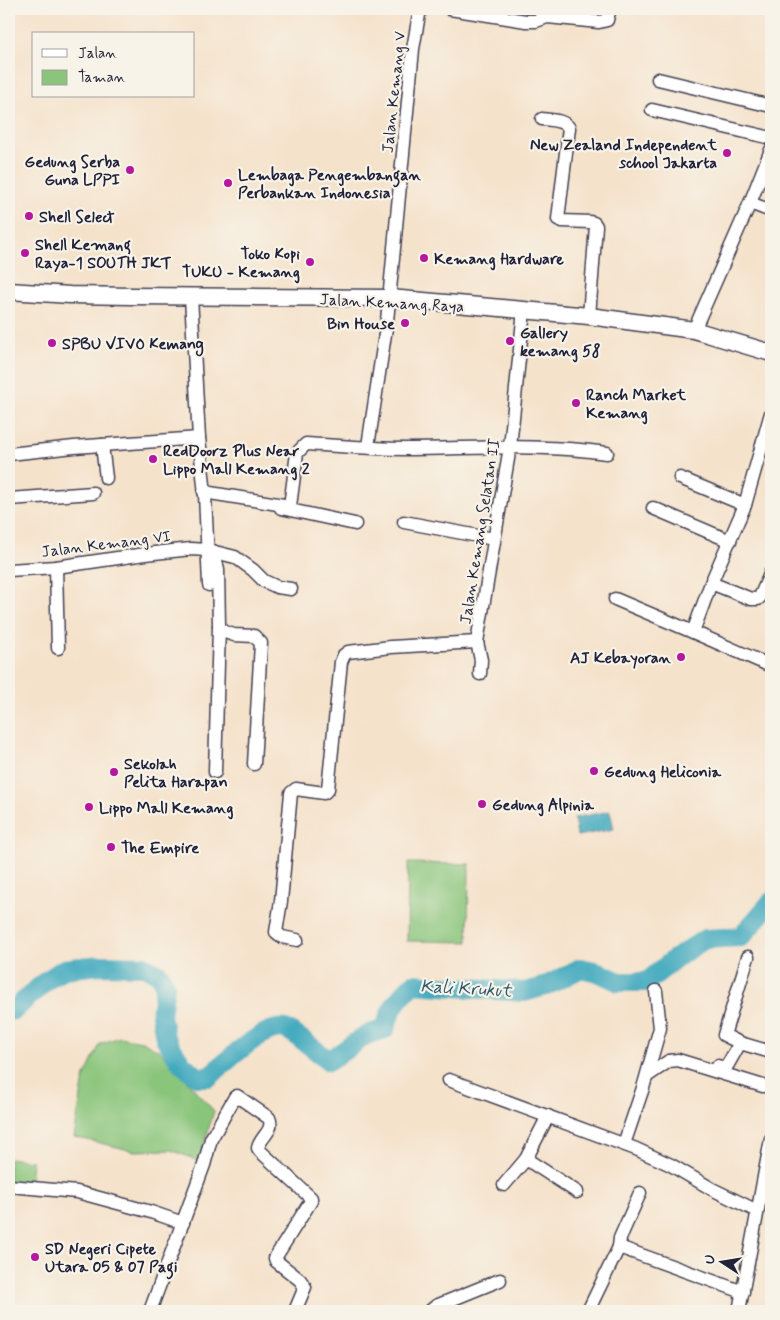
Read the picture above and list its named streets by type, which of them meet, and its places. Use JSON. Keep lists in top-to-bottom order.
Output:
{
  "streets": {
    "street": [
      "Jalan Kemang V",
      "Jalan Kemang Raya",
      "Jalan Kemang Selatan II",
      "Jalan Kemang VI"
    ]
  },
  "crossings": [
    ["Jalan Kemang V", "Jalan Kemang Raya"],
    ["Jalan Kemang Raya", "Jalan Kemang Selatan II"]
  ],
  "water": ["Kali Krukut"],
  "places": [
    "New Zealand Independent school Jakarta",
    "Gedung Serba Guna LPPI",
    "Lembaga Pengembangan Perbankan Indonesia",
    "Shell Select",
    "Shell Kemang Raya-1 SOUTH JKT",
    "Kemang Hardware",
    "Toko Kopi TUKU - Kemang",
    "Bin House",
    "Gallery kemang 58",
    "SPBU VIVO Kemang",
    "Ranch Market Kemang",
    "RedDoorz Plus Near Lippo Mall Kemang 2",
    "AJ Kebayoran",
    "Gedung Heliconia",
    "Sekolah Pelita Harapan",
    "Gedung Alpinia",
    "Lippo Mall Kemang",
    "The Empire",
    "SD Negeri Cipete Utara 05 & 07 Pagi"
  ],
  "legend": ["Jalan", "Taman"],
  "north": "left"
}
